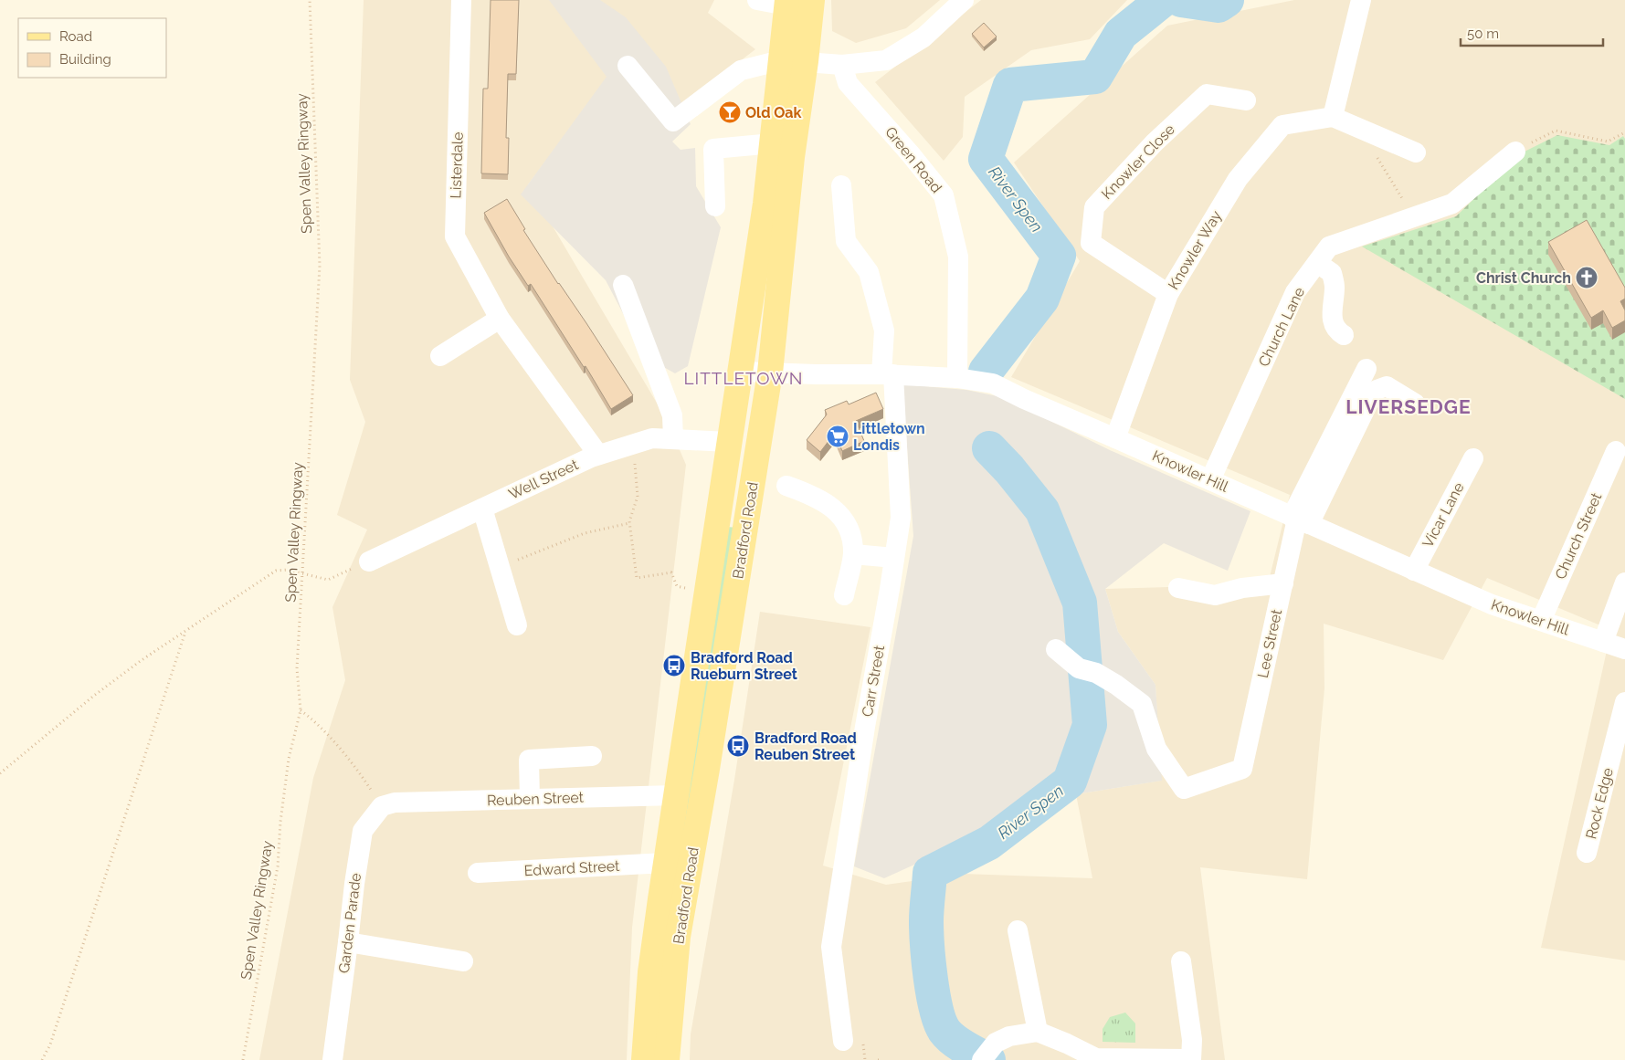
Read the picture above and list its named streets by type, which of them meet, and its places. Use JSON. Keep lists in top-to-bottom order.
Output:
{
  "streets": {
    "main road": ["Bradford Road"],
    "street": [
      "Green Road",
      "Knowler Close",
      "Listerdale",
      "Knowler Way",
      "Church Lane",
      "Knowler Hill",
      "Well Street",
      "Vicar Lane",
      "Church Street",
      "Lee Street",
      "Carr Street",
      "Reuben Street",
      "Rock Edge",
      "Edward Street",
      "Garden Parade"
    ],
    "path": ["Spen Valley Ringway"]
  },
  "crossings": [
    ["Green Road", "Knowler Hill"],
    ["Knowler Close", "Knowler Way"],
    ["Listerdale", "Well Street"],
    ["Knowler Way", "Knowler Hill"],
    ["Church Lane", "Knowler Hill"],
    ["Knowler Hill", "Vicar Lane"],
    ["Knowler Hill", "Bradford Road"],
    ["Knowler Hill", "Church Street"],
    ["Knowler Hill", "Lee Street"],
    ["Knowler Hill", "Carr Street"],
    ["Well Street", "Bradford Road"],
    ["Bradford Road", "Reuben Street"],
    ["Bradford Road", "Edward Street"],
    ["Reuben Street", "Garden Parade"]
  ],
  "districts": ["LITTLETOWN", "LIVERSEDGE"],
  "water": ["River Spen"],
  "places": {
    "bar": ["Old Oak"],
    "church": ["Christ Church"],
    "supermarket": ["Littletown Londis"],
    "bus stop": ["Bradford Road Rueburn Street", "Bradford Road Reuben Street"]
  },
  "legend": ["Road", "Building"],
  "scale_bar": "50 m"
}
